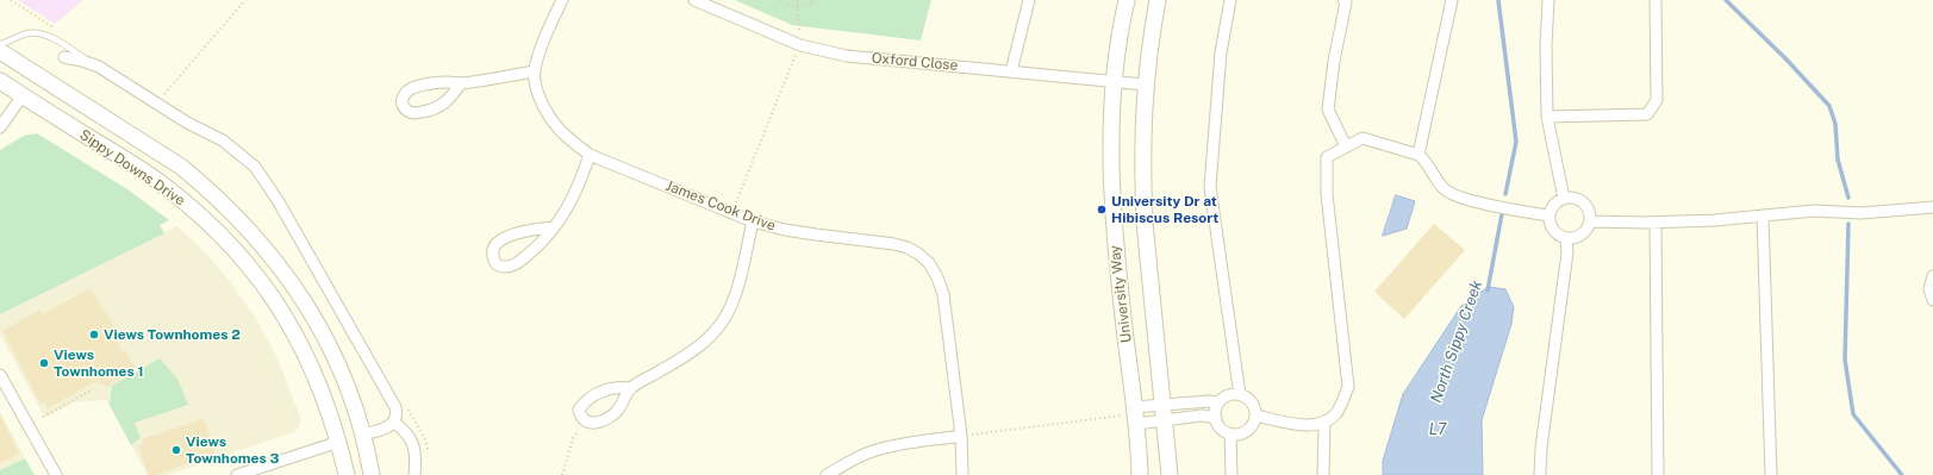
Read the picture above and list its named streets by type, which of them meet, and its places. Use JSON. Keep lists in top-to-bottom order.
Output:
{
  "streets": {
    "main road": ["Sippy Downs Drive", "University Way"],
    "street": ["Oxford Close", "James Cook Drive"]
  },
  "crossings": [
    ["Oxford Close", "University Way"]
  ],
  "water": ["North Sippy Creek", "L7"],
  "places": [
    "University Dr at Hibiscus Resort",
    "Views Townhomes 2",
    "Views Townhomes 1",
    "Views Townhomes 3"
  ]
}
